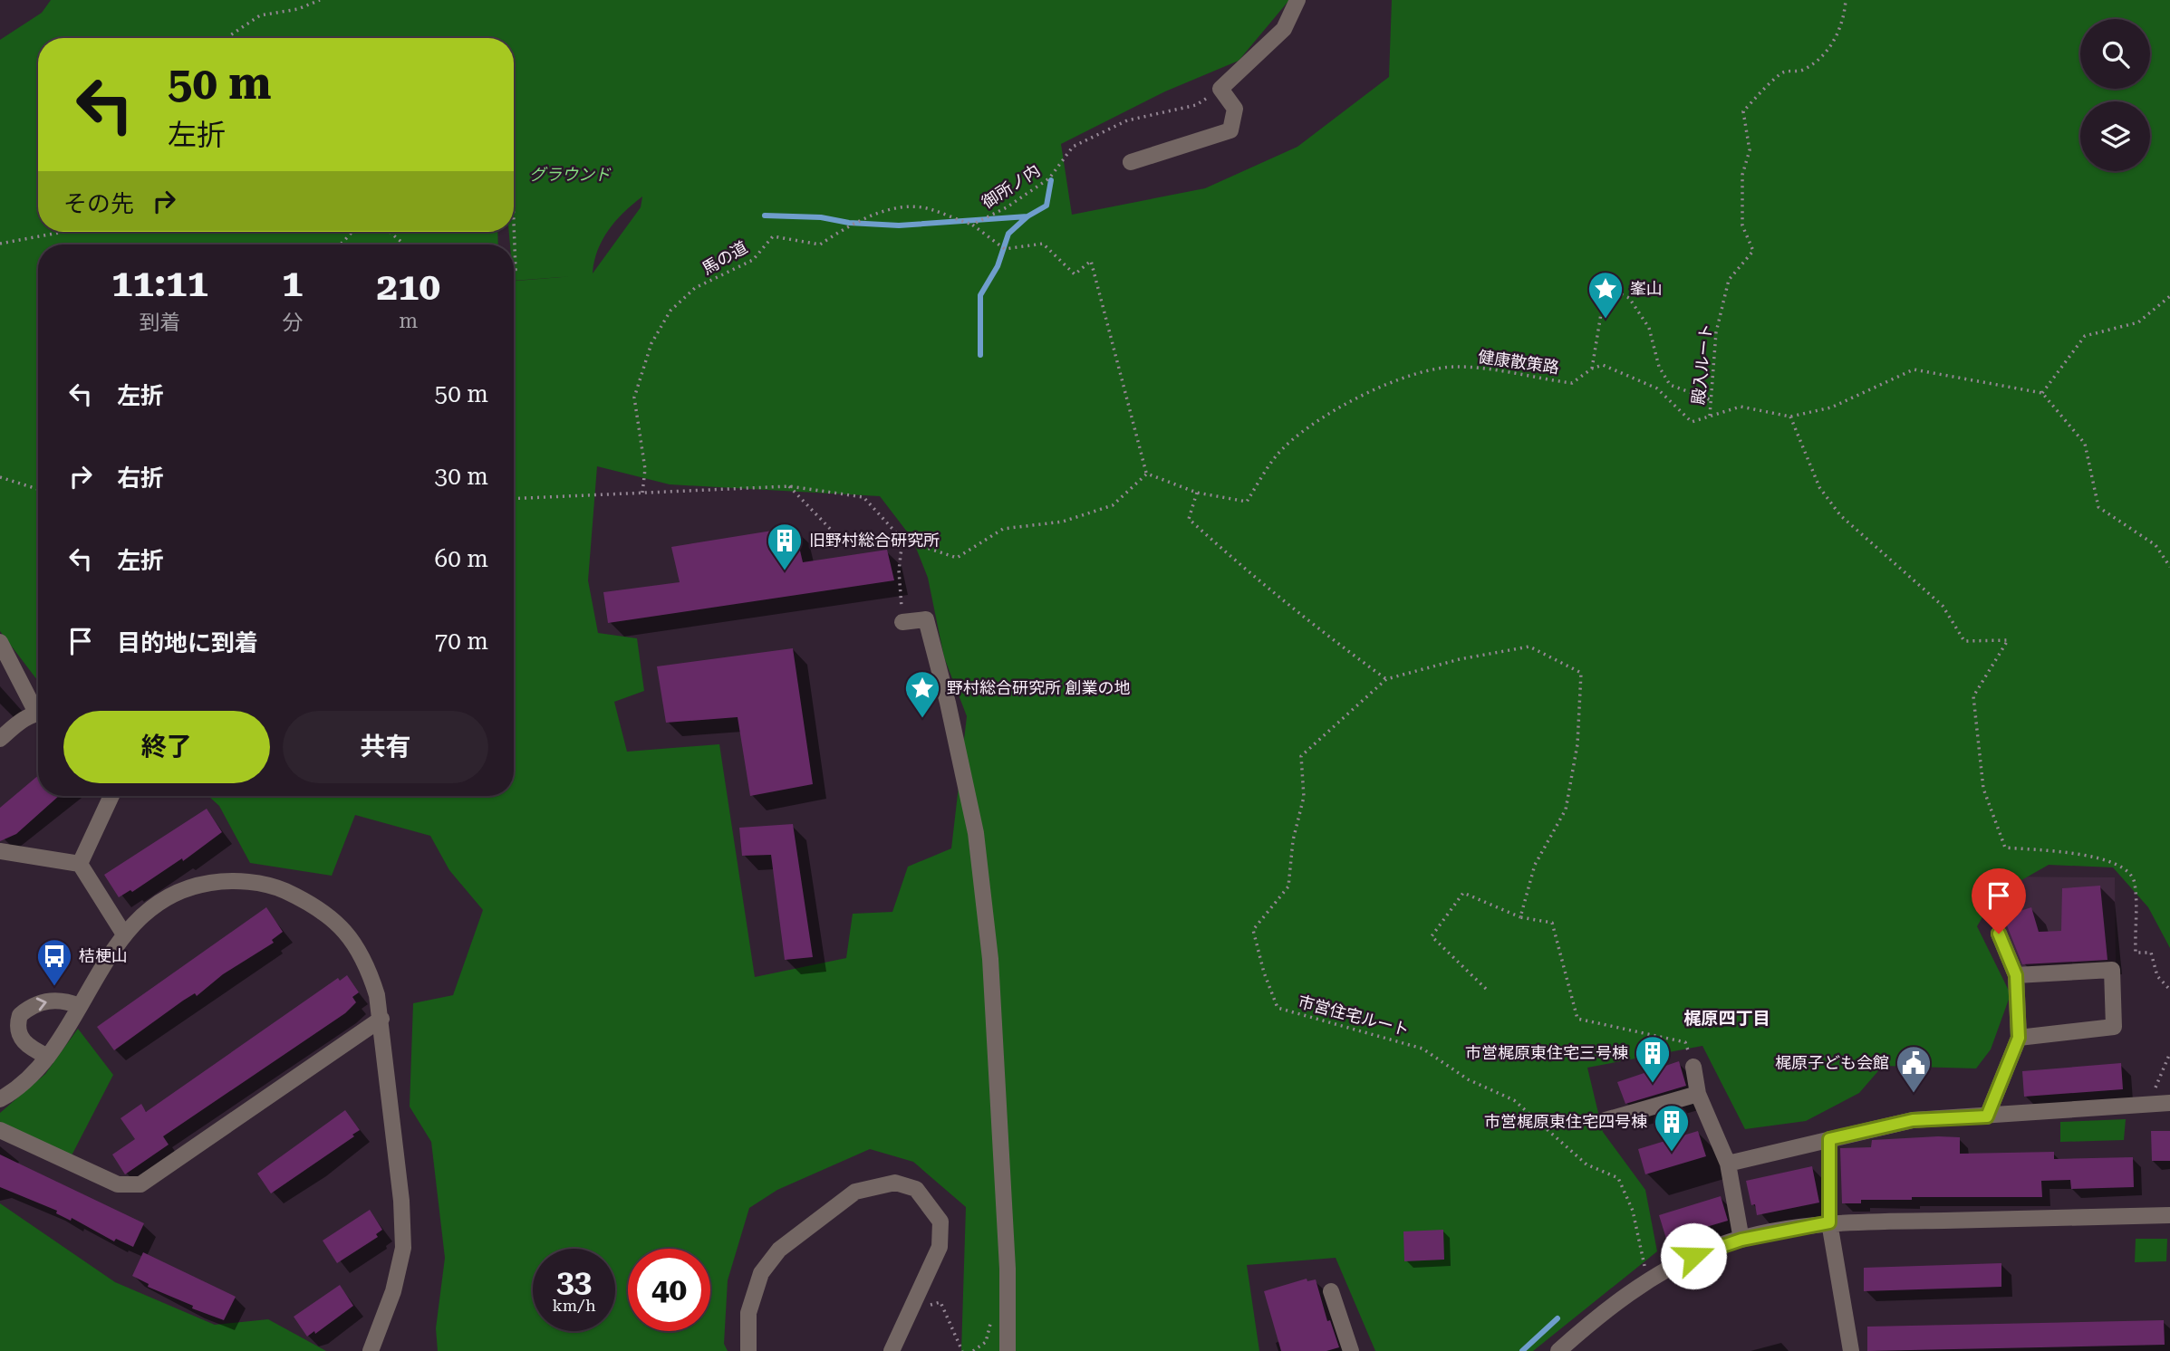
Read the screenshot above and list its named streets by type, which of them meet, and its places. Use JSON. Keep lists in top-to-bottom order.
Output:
{
  "streets": {
    "path": [
      "御所ノ内",
      "馬の道",
      "健康散策路",
      "殿入ルート",
      "市営住宅ルート"
    ]
  },
  "crossings": [
    ["御所ノ内", "馬の道"],
    ["御所ノ内", "健康散策路"]
  ],
  "districts": ["梶原四丁目"],
  "parks": ["グラウンド"],
  "places": {
    "place": ["峯山", "野村総合研究所 創業の地"],
    "building": ["旧野村総合研究所", "市営梶原東住宅三号棟", "市営梶原東住宅四号棟"],
    "bus stop": ["桔梗山"],
    "public building": ["梶原子ども会館"]
  },
  "page": {
    "turn": ["50 m", "左折"],
    "then": "その先",
    "eta": [
      "11:11",
      "到着",
      "1",
      "分",
      "210",
      "m"
    ],
    "list": [
      {
        "name": "左折",
        "value": "50 m"
      },
      {
        "name": "右折",
        "value": "30 m"
      },
      {
        "name": "左折",
        "value": "60 m"
      },
      {
        "name": "目的地に到着",
        "value": "70 m"
      }
    ],
    "buttons": ["終了", "共有"],
    "speed": "33 km/h",
    "limit": "40"
  }
}
